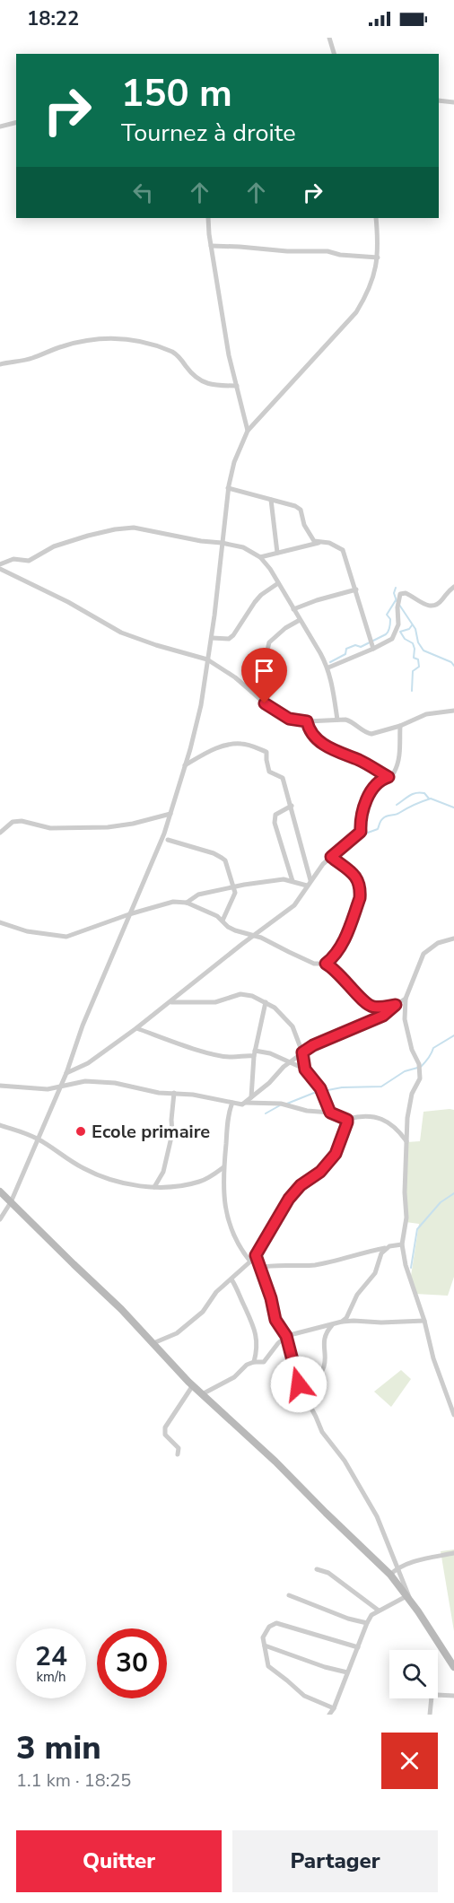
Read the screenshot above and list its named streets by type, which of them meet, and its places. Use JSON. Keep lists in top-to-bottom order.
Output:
{
  "places": ["Ecole primaire"],
  "page": {
    "status": "18:22",
    "turn": ["150 m", "Tournez à droite"],
    "speed": "24 km/h",
    "limit": "30",
    "heading": ["3 min", "1.1 km · 18:25"],
    "buttons": ["Quitter", "Partager"]
  }
}
